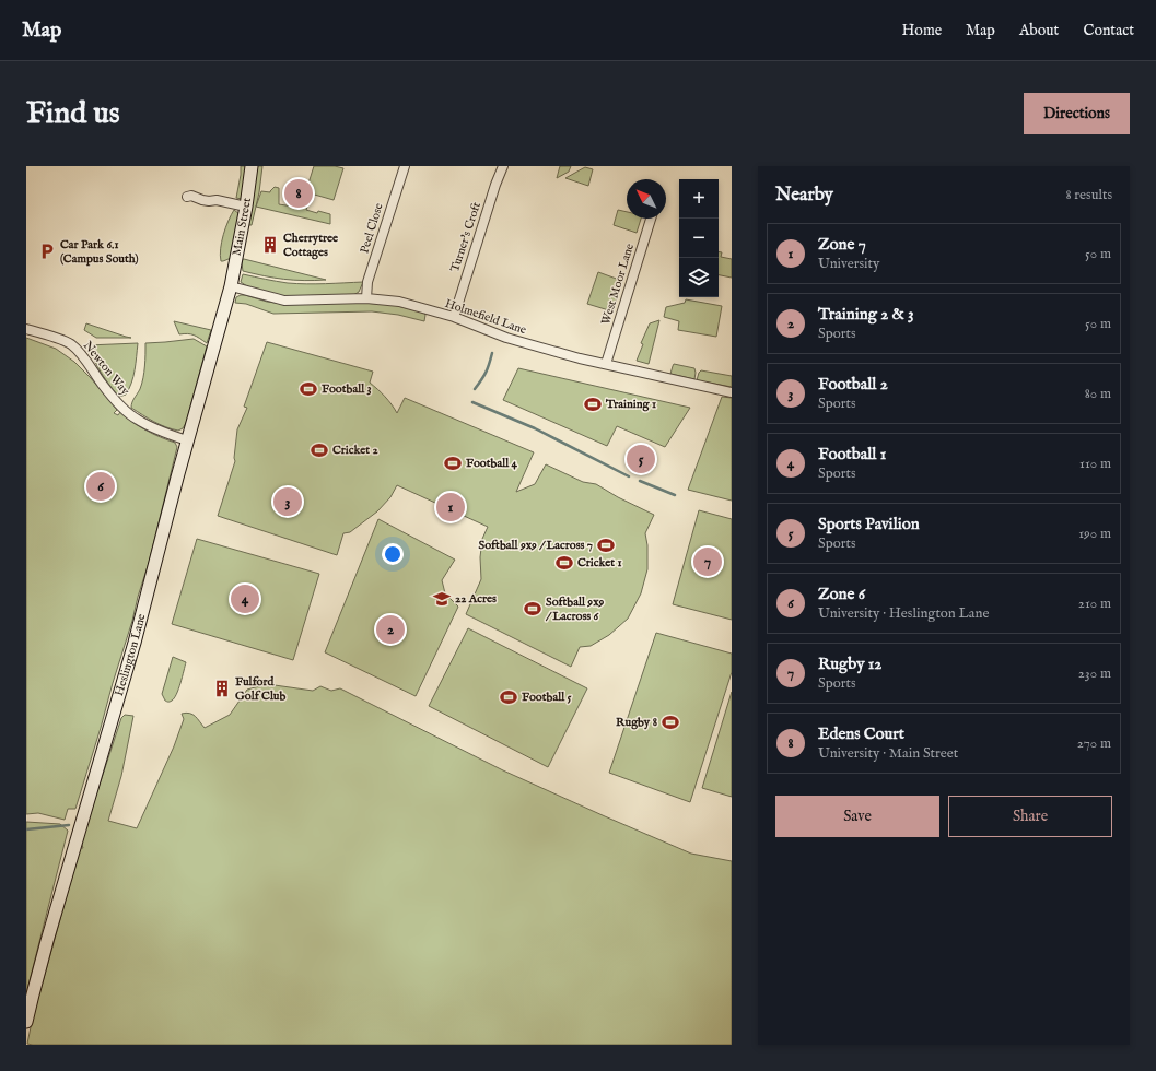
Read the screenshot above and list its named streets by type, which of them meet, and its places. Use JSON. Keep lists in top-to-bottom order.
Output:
{
  "streets": {
    "street": [
      "Main Street",
      "Peel Close",
      "Turner's Croft",
      "West Moor Lane",
      "Holmefield Lane",
      "Newton Way",
      "Heslington Lane"
    ]
  },
  "crossings": [
    ["Main Street", "Holmefield Lane"],
    ["Main Street", "Heslington Lane"],
    ["Peel Close", "Holmefield Lane"],
    ["Turner's Croft", "Holmefield Lane"],
    ["West Moor Lane", "Holmefield Lane"],
    ["Holmefield Lane", "Heslington Lane"],
    ["Newton Way", "Heslington Lane"]
  ],
  "places": {
    "building": ["Cherrytree Cottages", "Fulford Golf Club"],
    "parking": ["Car Park 6.1 (Campus South)"],
    "sports": [
      "Football 3",
      "Training 1",
      "Cricket 2",
      "Football 4",
      "Softball 9x9 / Lacross 7",
      "Cricket 1",
      "Softball 9x9 / Lacross 6",
      "Football 5",
      "Rugby 8"
    ],
    "school or university": ["22 Acres"]
  },
  "north": "top left",
  "page": {
    "header": "Map",
    "nav": [
      "Home",
      "Map",
      "About",
      "Contact"
    ],
    "buttons": [
      "Directions",
      ["Save", "Share"]
    ],
    "title": "Find us",
    "heading": ["Nearby", "8 results"],
    "pins": [
      "8",
      "5",
      "6",
      "3",
      "1",
      "7",
      "4",
      "2"
    ],
    "map_buttons": ["+", "−"],
    "list": [
      {
        "mark": "1",
        "name": "Zone 7",
        "note": "University",
        "value": "50 m"
      },
      {
        "mark": "2",
        "name": "Training 2 & 3",
        "note": "Sports",
        "value": "50 m"
      },
      {
        "mark": "3",
        "name": "Football 2",
        "note": "Sports",
        "value": "80 m"
      },
      {
        "mark": "4",
        "name": "Football 1",
        "note": "Sports",
        "value": "110 m"
      },
      {
        "mark": "5",
        "name": "Sports Pavilion",
        "note": "Sports",
        "value": "190 m"
      },
      {
        "mark": "6",
        "name": "Zone 6",
        "note": "University · Heslington Lane",
        "value": "210 m"
      },
      {
        "mark": "7",
        "name": "Rugby 12",
        "note": "Sports",
        "value": "230 m"
      },
      {
        "mark": "8",
        "name": "Edens Court",
        "note": "University · Main Street",
        "value": "270 m"
      }
    ]
  }
}
